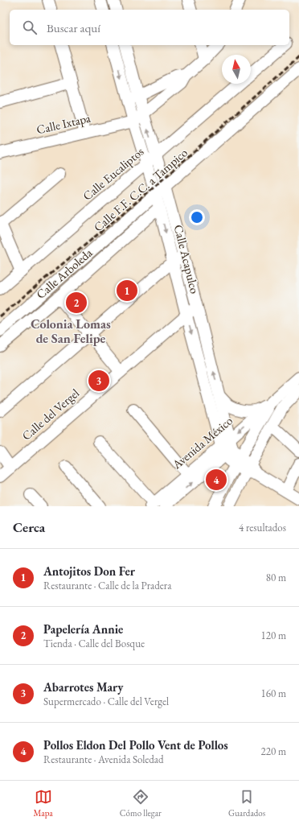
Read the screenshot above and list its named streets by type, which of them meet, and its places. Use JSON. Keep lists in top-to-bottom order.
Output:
{
  "streets": {
    "street": [
      "Calle Ixtapa",
      "Calle Eucaliptos",
      "Calle F.F. C.C. a Tampico",
      "Calle Acapulco",
      "Calle Arboleda",
      "Calle del Vergel",
      "Avenida México"
    ]
  },
  "crossings": [
    ["Calle Ixtapa", "Calle Acapulco"],
    ["Calle Eucaliptos", "Calle Acapulco"],
    ["Calle F.F. C.C. a Tampico", "Calle Acapulco"],
    ["Calle Acapulco", "Calle Arboleda"],
    ["Calle Acapulco", "Calle del Vergel"],
    ["Calle Acapulco", "Avenida México"]
  ],
  "districts": ["Colonia Lomas de San Felipe"],
  "north": "top",
  "page": {
    "search": "Buscar aquí",
    "pins": [
      "1",
      "2",
      "3",
      "4"
    ],
    "heading": ["Cerca", "4 resultados"],
    "list": [
      {
        "mark": "1",
        "name": "Antojitos Don Fer",
        "note": "Restaurante · Calle de la Pradera",
        "value": "80 m"
      },
      {
        "mark": "2",
        "name": "Papelería Annie",
        "note": "Tienda · Calle del Bosque",
        "value": "120 m"
      },
      {
        "mark": "3",
        "name": "Abarrotes Mary",
        "note": "Supermercado · Calle del Vergel",
        "value": "160 m"
      },
      {
        "mark": "4",
        "name": "Pollos Eldon Del Pollo Vent de Pollos",
        "note": "Restaurante · Avenida Soledad",
        "value": "220 m"
      }
    ],
    "nav": ["Mapa", "Cómo llegar", "Guardados"]
  }
}
